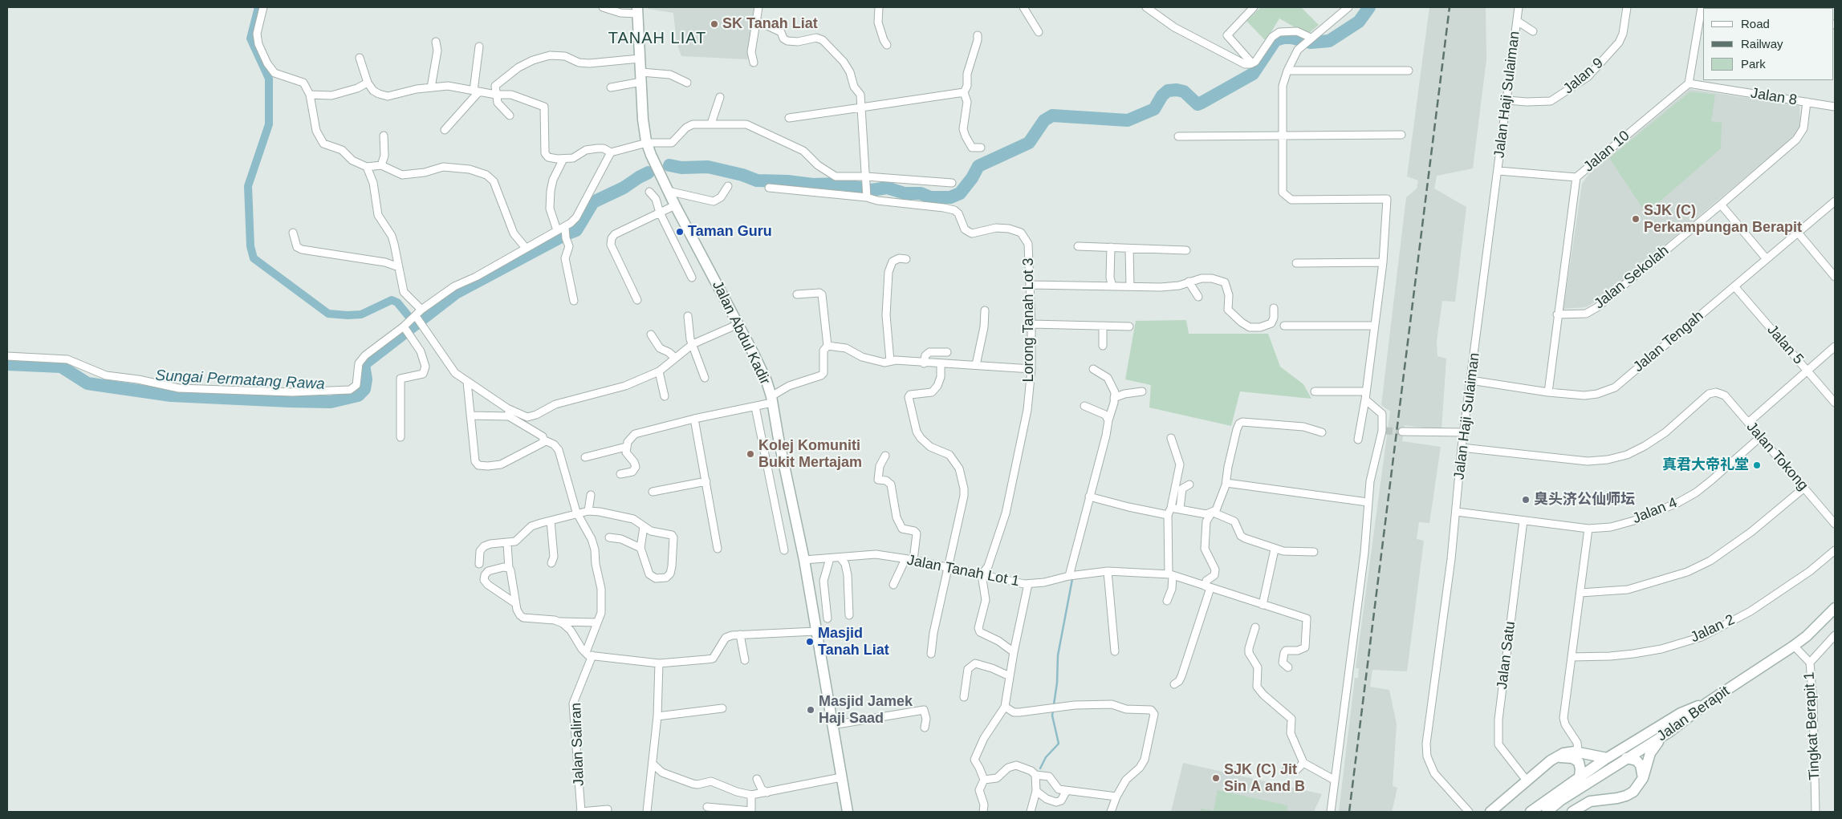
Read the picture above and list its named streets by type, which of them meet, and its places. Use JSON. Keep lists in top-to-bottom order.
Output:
{
  "streets": {
    "main road": ["Jalan Abdul Kadir", "Jalan Berapit"],
    "street": [
      "Jalan 9",
      "Jalan Haji Sulaiman",
      "Jalan 8",
      "Jalan 10",
      "Jalan Sekolah",
      "Lorong Tanah Lot 3",
      "Jalan Tengah",
      "Jalan 5",
      "Jalan Tokong",
      "Jalan 4",
      "Jalan Tanah Lot 1",
      "Jalan 2",
      "Jalan Satu",
      "Tingkat Berapit 1",
      "Jalan Saliran"
    ]
  },
  "crossings": [
    ["Jalan 9", "Jalan Haji Sulaiman"],
    ["Jalan Haji Sulaiman", "Jalan Tengah"],
    ["Jalan Haji Sulaiman", "Jalan Tokong"],
    ["Jalan Haji Sulaiman", "Jalan 4"],
    ["Jalan 8", "Jalan 10"],
    ["Jalan 8", "Jalan Sekolah"],
    ["Jalan 10", "Jalan Sekolah"],
    ["Jalan 10", "Jalan Tengah"],
    ["Lorong Tanah Lot 3", "Jalan Tanah Lot 1"],
    ["Jalan Abdul Kadir", "Jalan Tanah Lot 1"],
    ["Jalan Tengah", "Jalan 5"],
    ["Jalan Tokong", "Jalan 4"],
    ["Jalan 4", "Jalan Satu"],
    ["Jalan Berapit", "Tingkat Berapit 1"]
  ],
  "districts": ["TANAH LIAT"],
  "water": ["Sungai Permatang Rawa"],
  "places": [
    "SK Tanah Liat",
    "SJK (C) Perkampungan Berapit",
    "Taman Guru",
    "Kolej Komuniti Bukit Mertajam",
    "真君大帝礼堂",
    "臭头济公仙师坛",
    "Masjid Tanah Liat",
    "Masjid Jamek Haji Saad",
    "SJK (C) Jit Sin A and B"
  ],
  "legend": ["Road", "Railway", "Park"]
}
